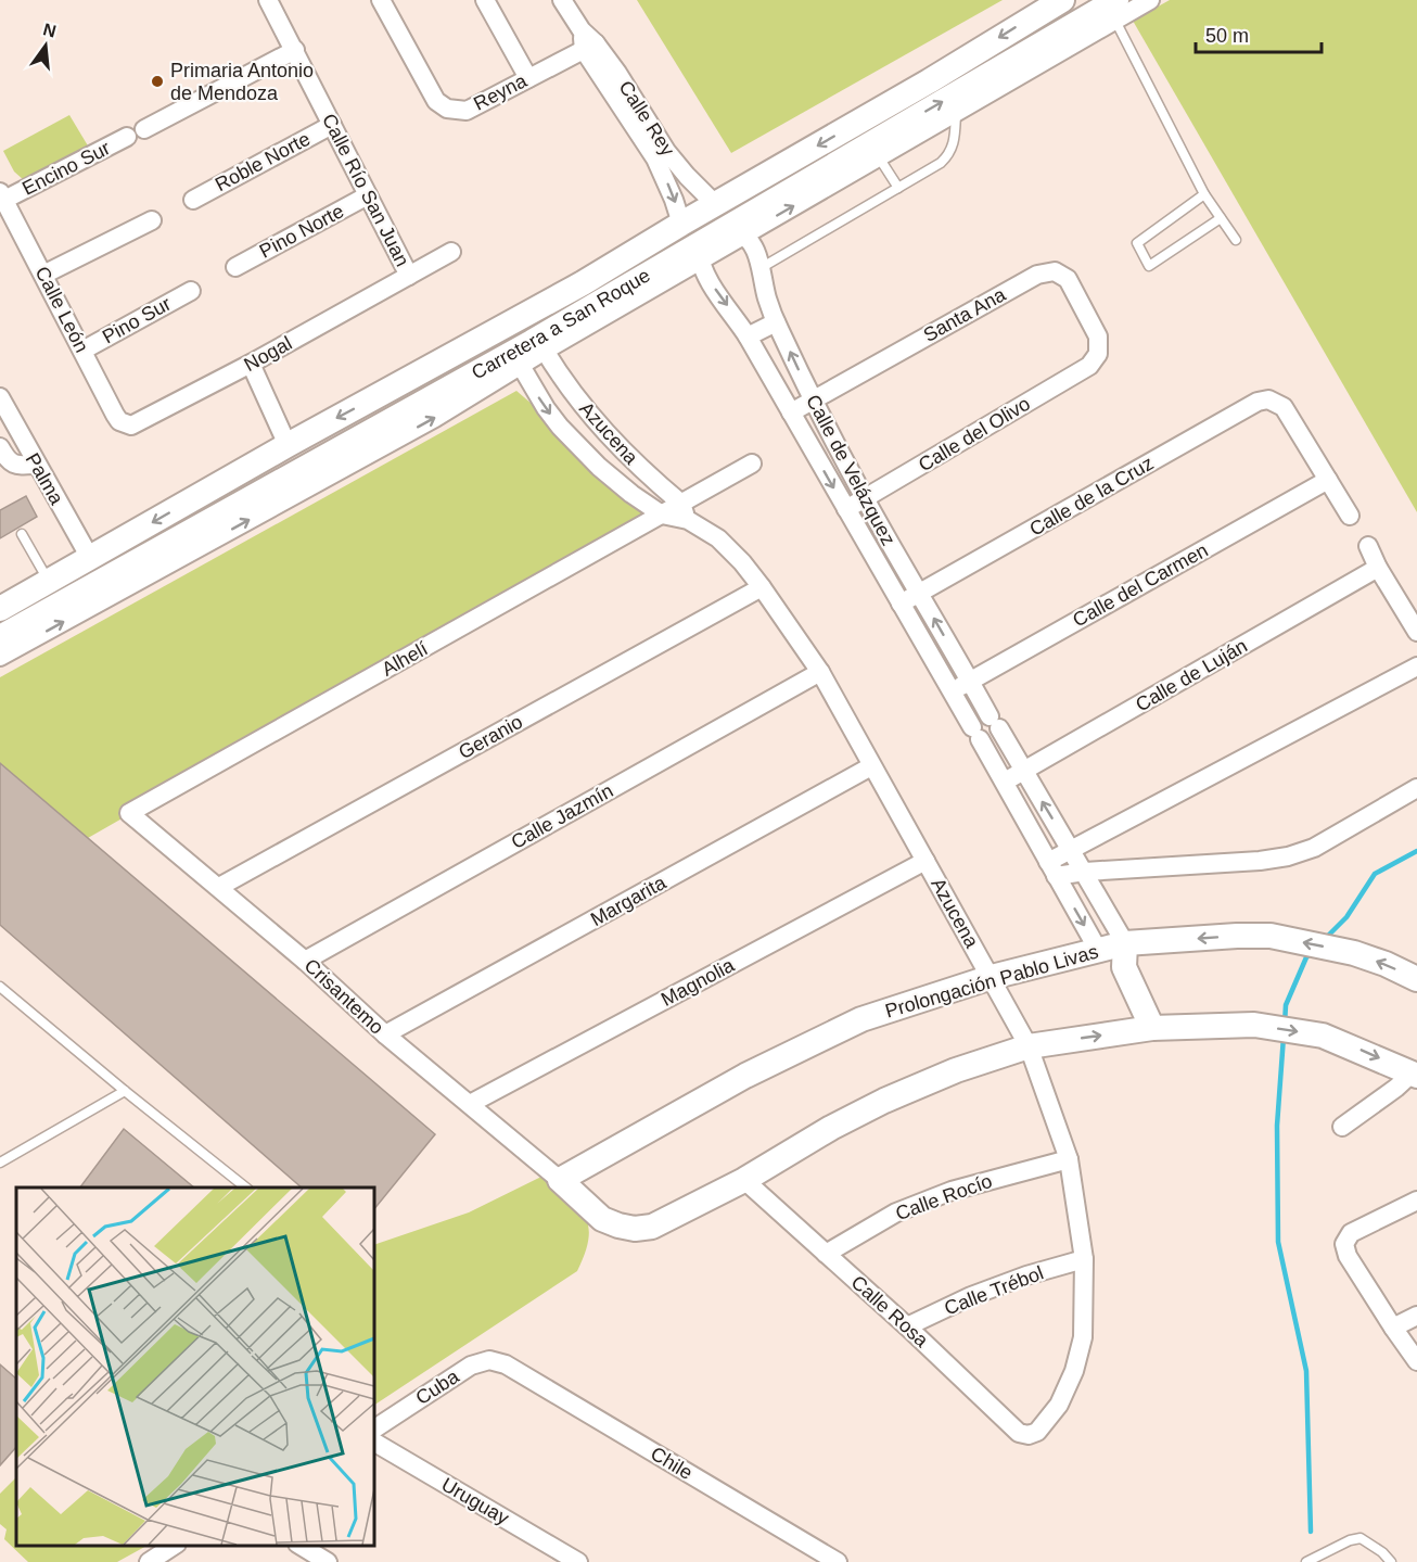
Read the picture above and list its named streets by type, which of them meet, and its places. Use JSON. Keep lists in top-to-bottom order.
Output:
{
  "streets": {
    "main road": ["Carretera a San Roque", "Prolongación Pablo Livas"],
    "street": [
      "Reyna",
      "Calle Rey",
      "Roble Norte",
      "Encino Sur",
      "Calle Río San Juan",
      "Pino Norte",
      "Calle León",
      "Santa Ana",
      "Pino Sur",
      "Nogal",
      "Azucena",
      "Calle del Olivo",
      "Calle de Velázquez",
      "Palma",
      "Calle de la Cruz",
      "Calle del Carmen",
      "Alhelí",
      "Calle de Luján",
      "Geranio",
      "Calle Jazmín",
      "Margarita",
      "Magnolia",
      "Crisantemo",
      "Calle Rocío",
      "Calle Trébol",
      "Calle Rosa",
      "Cuba",
      "Chile",
      "Uruguay"
    ]
  },
  "crossings": [
    ["Reyna", "Calle Rey"],
    ["Calle Rey", "Carretera a San Roque"],
    ["Roble Norte", "Calle Río San Juan"],
    ["Encino Sur", "Calle León"],
    ["Calle Río San Juan", "Pino Norte"],
    ["Calle Río San Juan", "Nogal"],
    ["Calle León", "Pino Sur"],
    ["Calle León", "Nogal"],
    ["Santa Ana", "Calle del Olivo"],
    ["Santa Ana", "Calle de Velázquez"],
    ["Carretera a San Roque", "Azucena"],
    ["Carretera a San Roque", "Calle de Velázquez"],
    ["Carretera a San Roque", "Palma"],
    ["Azucena", "Alhelí"],
    ["Azucena", "Geranio"],
    ["Azucena", "Calle Jazmín"],
    ["Azucena", "Margarita"],
    ["Azucena", "Prolongación Pablo Livas"],
    ["Azucena", "Magnolia"],
    ["Azucena", "Calle Rocío"],
    ["Azucena", "Calle Trébol"],
    ["Azucena", "Calle Rosa"],
    ["Calle del Olivo", "Calle de Velázquez"],
    ["Calle de Velázquez", "Calle de la Cruz"],
    ["Calle de Velázquez", "Calle del Carmen"],
    ["Calle de Velázquez", "Calle de Luján"],
    ["Calle de Velázquez", "Prolongación Pablo Livas"],
    ["Calle de la Cruz", "Calle del Carmen"],
    ["Alhelí", "Crisantemo"],
    ["Geranio", "Crisantemo"],
    ["Calle Jazmín", "Crisantemo"],
    ["Margarita", "Crisantemo"],
    ["Prolongación Pablo Livas", "Crisantemo"],
    ["Magnolia", "Crisantemo"],
    ["Calle Rocío", "Calle Rosa"],
    ["Calle Trébol", "Calle Rosa"],
    ["Cuba", "Chile"]
  ],
  "places": ["Primaria Antonio de Mendoza"],
  "scale_bar": "50 m",
  "north": "top"
}
